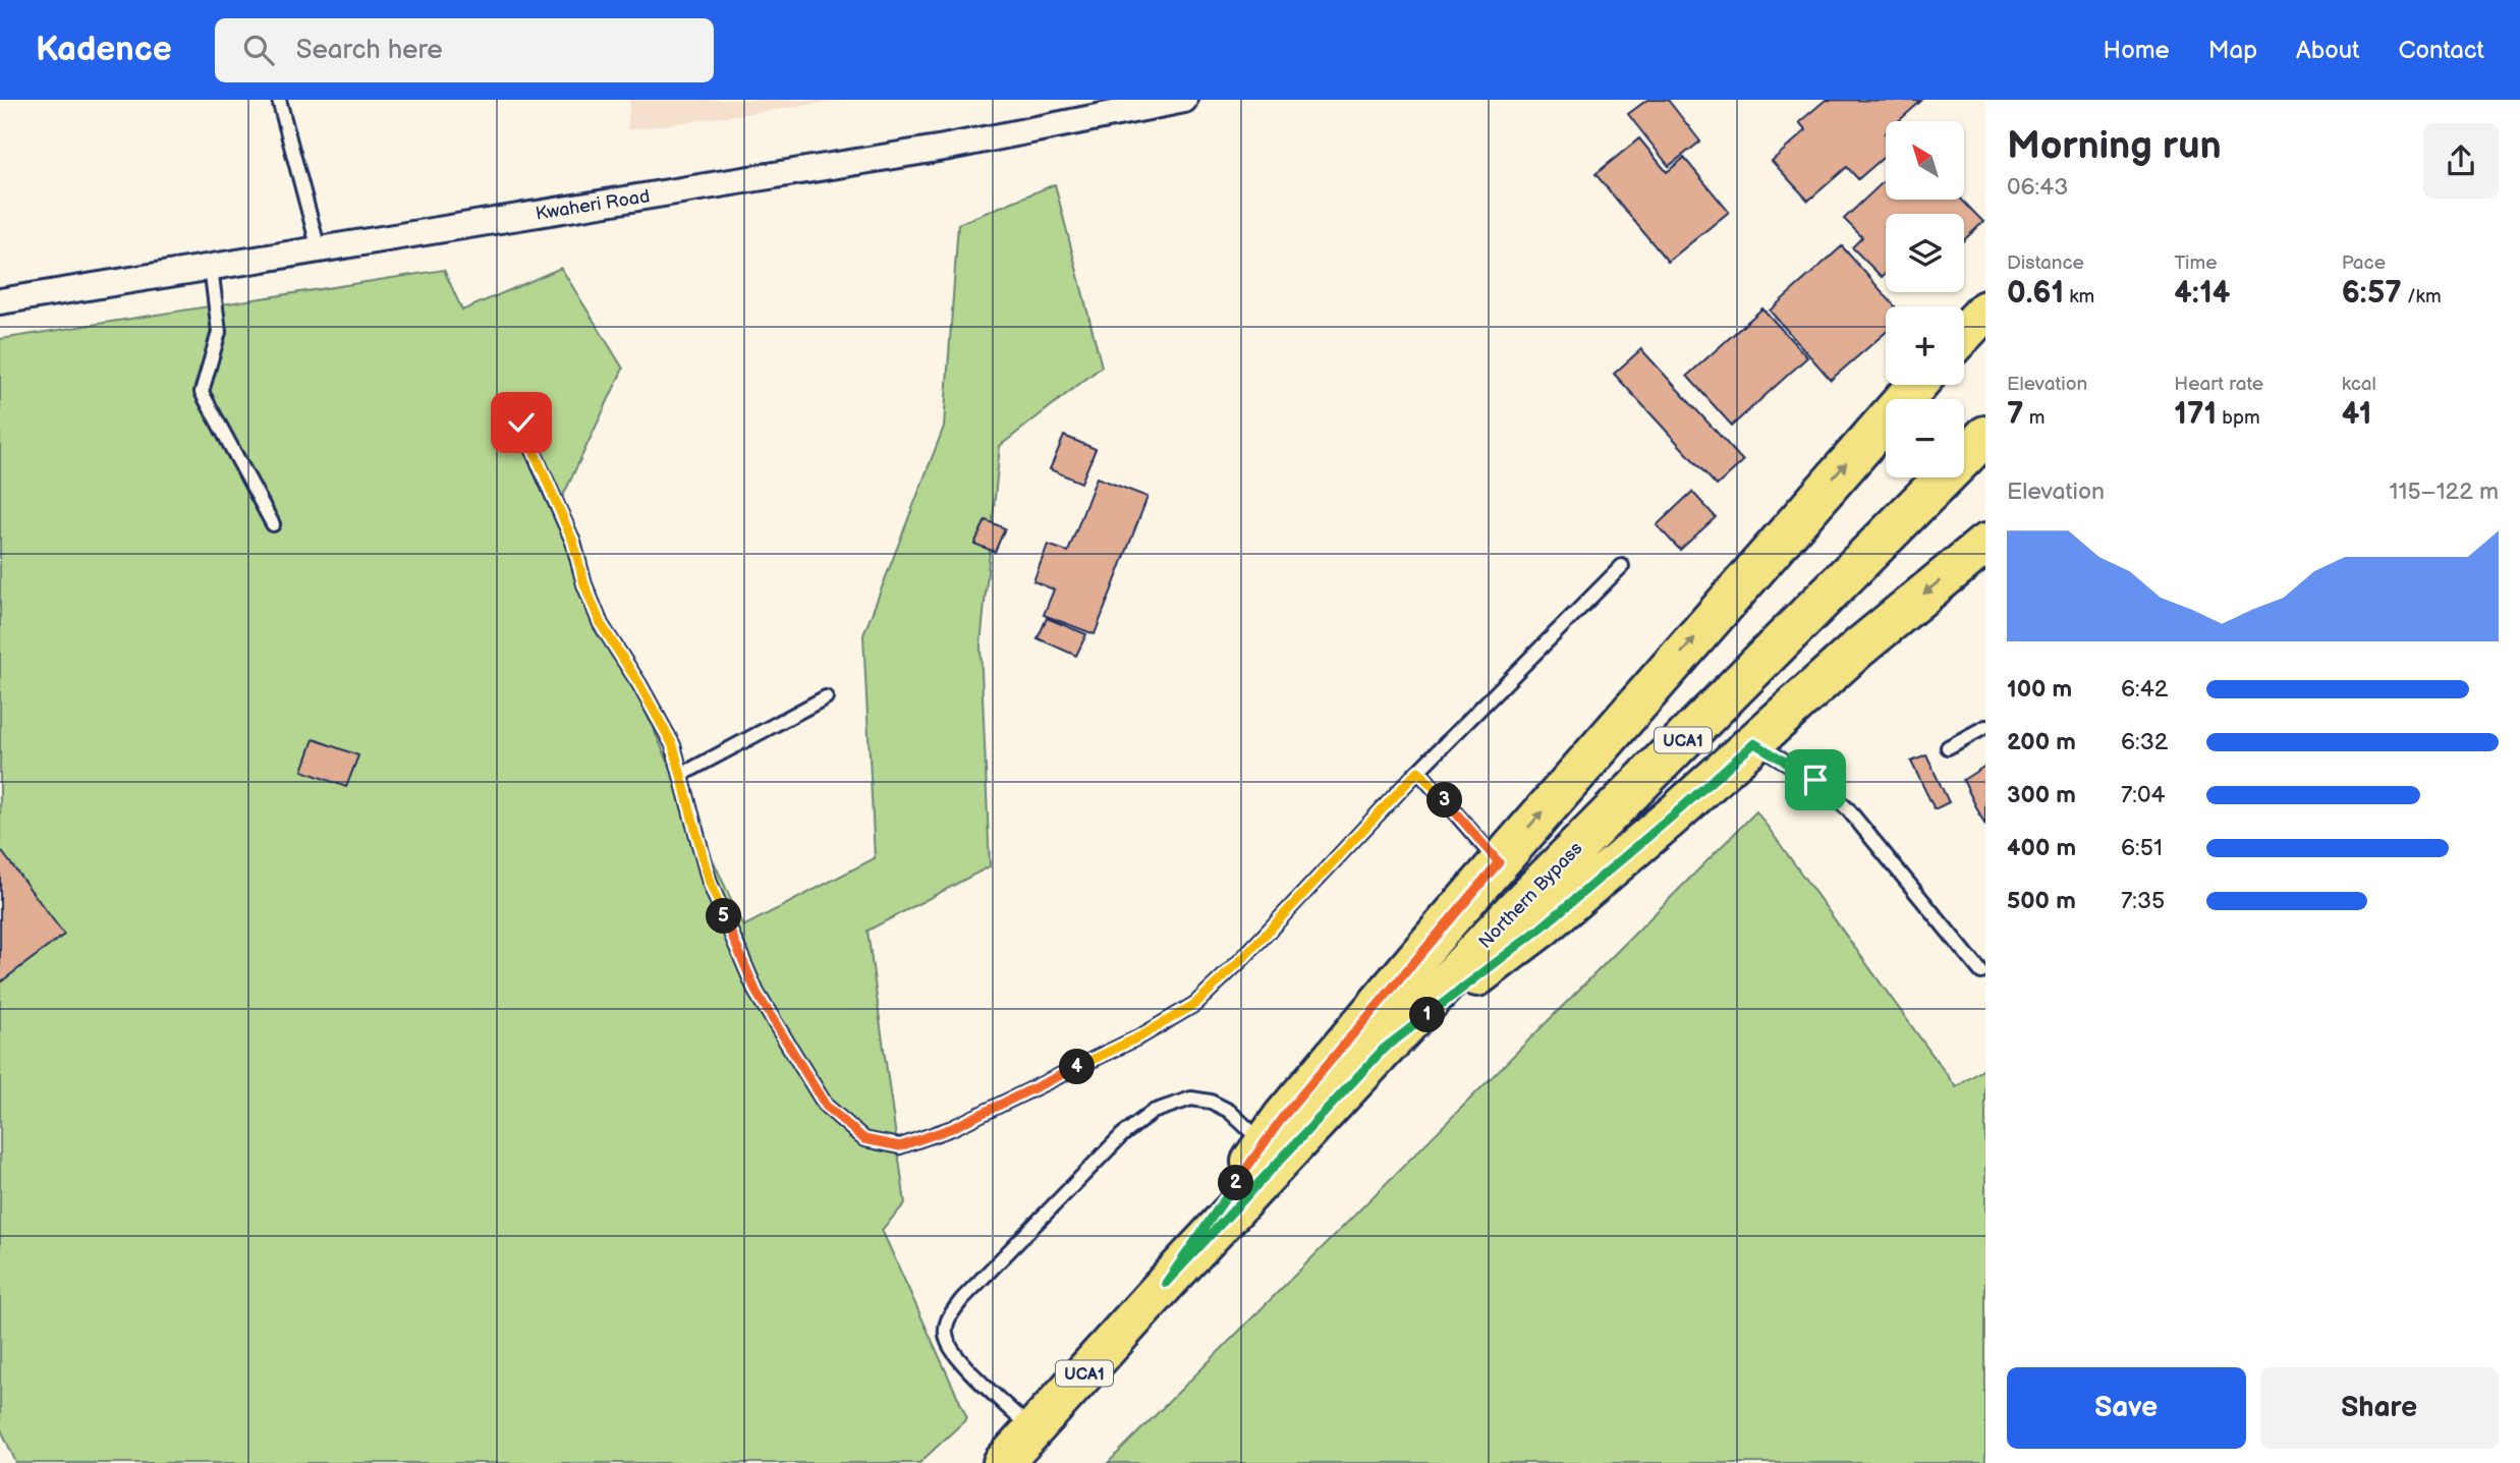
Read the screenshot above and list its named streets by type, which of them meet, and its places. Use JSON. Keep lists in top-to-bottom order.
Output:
{
  "streets": {
    "main road": ["UCA1", "Northern Bypass"],
    "street": ["Kwaheri Road"]
  },
  "north": "top left",
  "page": {
    "header": "Kadence",
    "search": "Search here",
    "nav": [
      "Home",
      "Map",
      "About",
      "Contact"
    ],
    "heading": ["Morning run", "06:43"],
    "map_buttons": ["+", "−"],
    "stats": [
      ["Distance", "0.61 km"],
      ["Time", "4:14"],
      ["Pace", "6:57 /km"],
      ["Elevation", "7 m"],
      ["Heart rate", "171 bpm"],
      ["kcal", "41"]
    ],
    "chart": ["Elevation", "115–122 m"],
    "list": [
      {
        "name": "100 m",
        "note": "6:42"
      },
      {
        "name": "200 m",
        "note": "6:32"
      },
      {
        "name": "300 m",
        "note": "7:04"
      },
      {
        "name": "400 m",
        "note": "6:51"
      },
      {
        "name": "500 m",
        "note": "7:35"
      }
    ],
    "pins": [
      "3",
      "5",
      "1",
      "4",
      "2"
    ],
    "buttons": ["Save", "Share"]
  }
}
